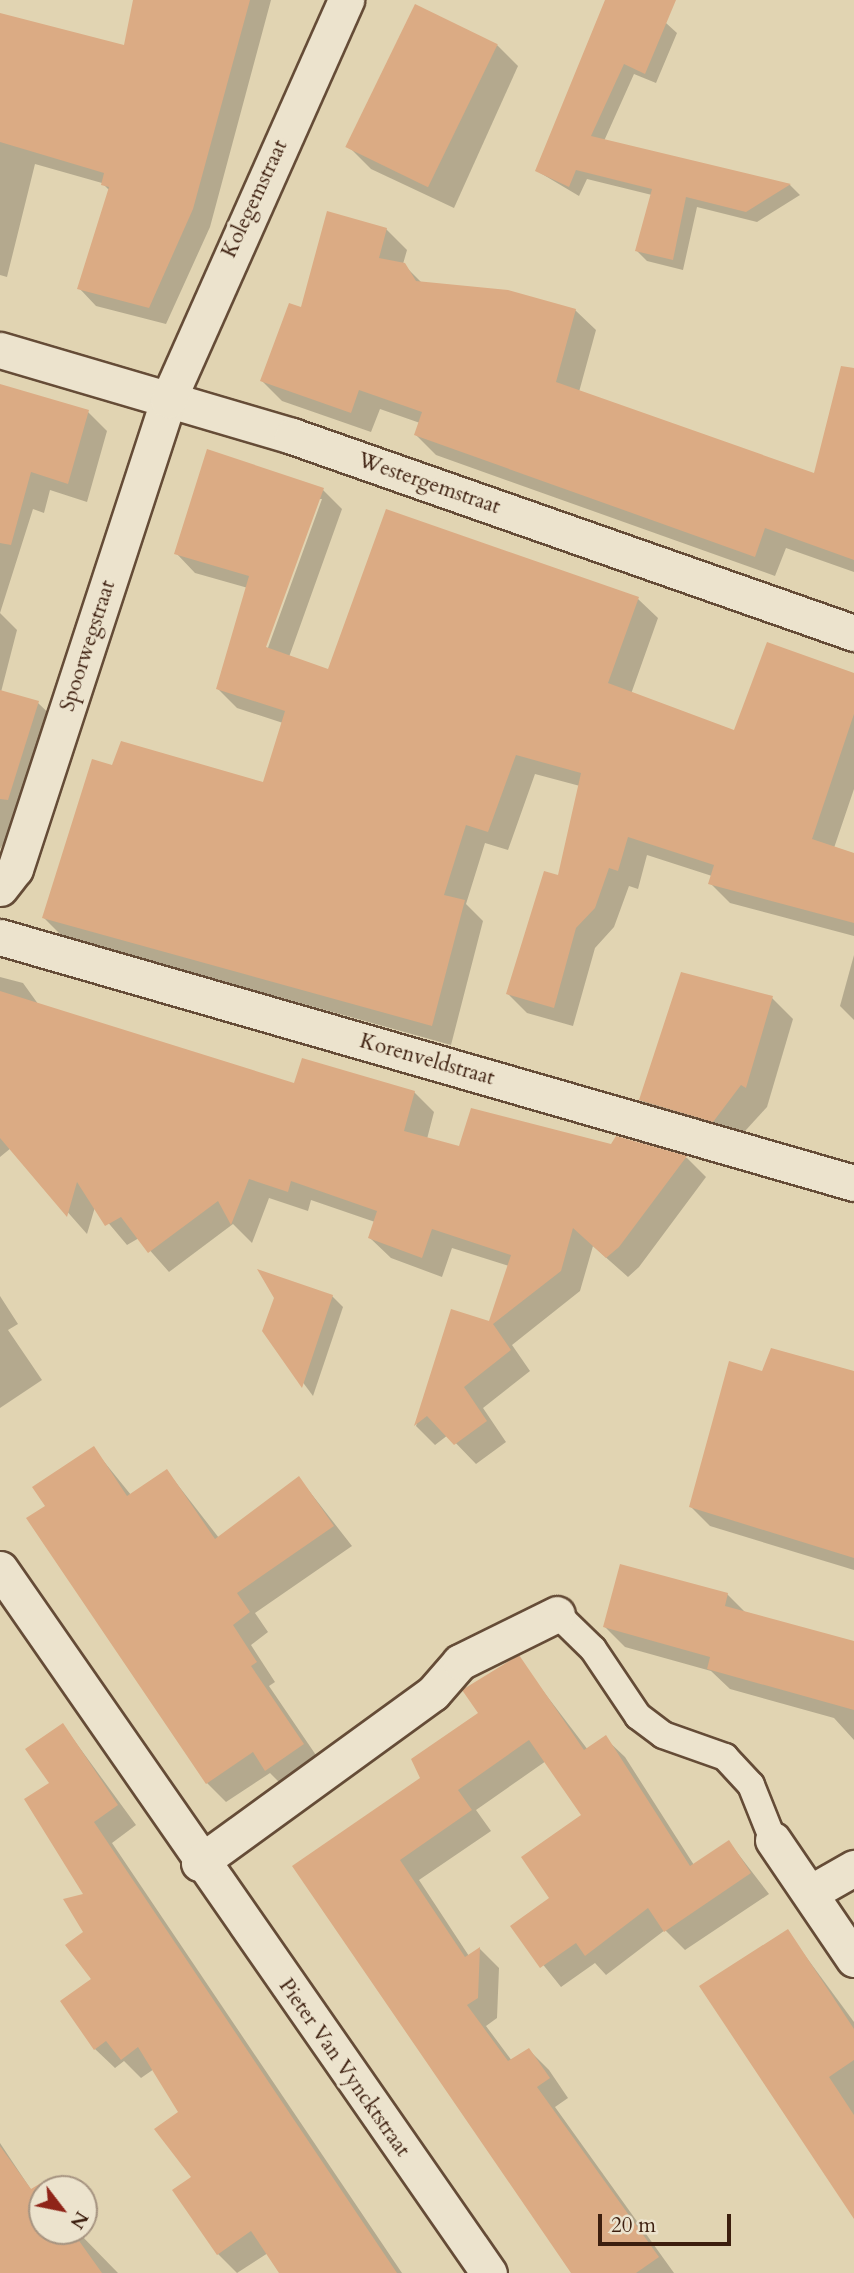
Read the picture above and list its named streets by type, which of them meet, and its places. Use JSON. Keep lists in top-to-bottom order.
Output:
{
  "streets": {
    "street": [
      "Kolegemstraat",
      "Westergemstraat",
      "Spoorwegstraat",
      "Korenveldstraat",
      "Pieter Van Vyncktstraat"
    ]
  },
  "crossings": [
    ["Kolegemstraat", "Westergemstraat"],
    ["Kolegemstraat", "Spoorwegstraat"],
    ["Westergemstraat", "Spoorwegstraat"]
  ],
  "scale_bar": "20 m",
  "north": "bottom right"
}
